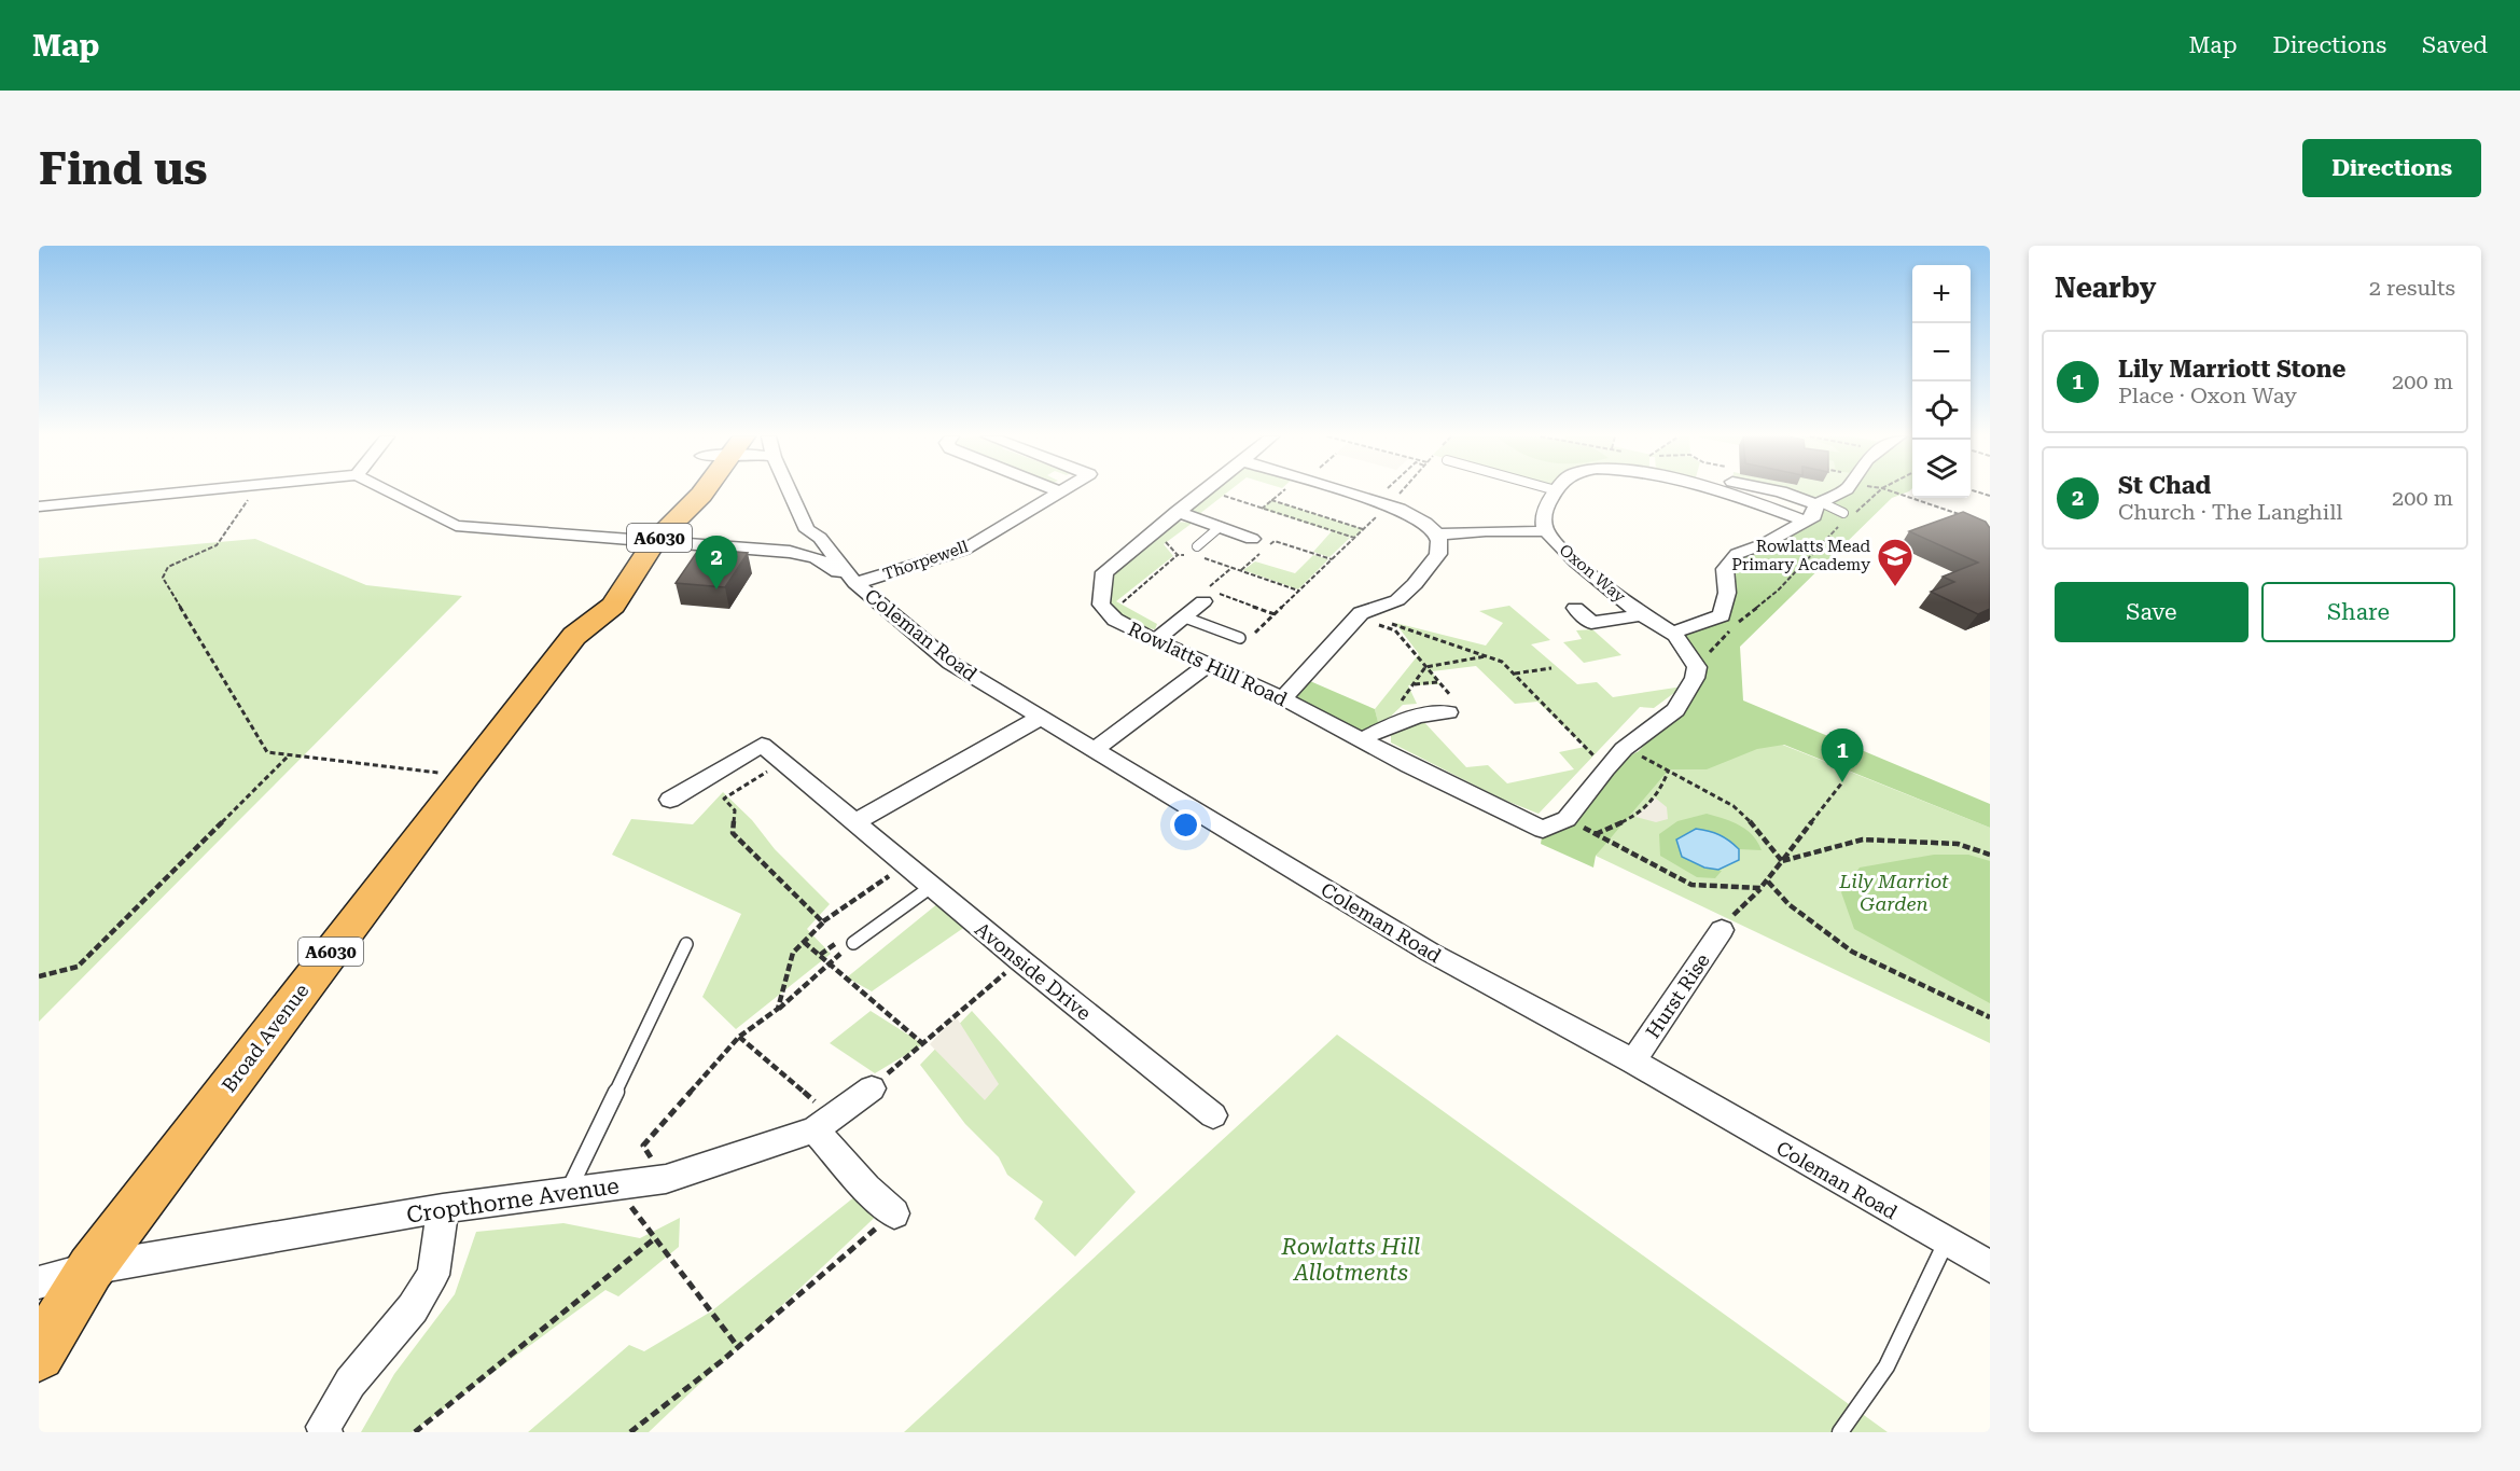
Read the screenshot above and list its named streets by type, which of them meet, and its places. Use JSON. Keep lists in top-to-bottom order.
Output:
{
  "streets": {
    "highway": ["A6030", "Broad Avenue"],
    "street": [
      "Thorpewell",
      "Oxon Way",
      "Coleman Road",
      "Rowlatts Hill Road",
      "Avonside Drive",
      "Hurst Rise",
      "Cropthorne Avenue"
    ]
  },
  "crossings": [
    ["Thorpewell", "Coleman Road"],
    ["Coleman Road", "Hurst Rise"],
    ["Broad Avenue", "Cropthorne Avenue"]
  ],
  "parks": ["Lily Marriot Garden", "Rowlatts Hill Allotments"],
  "places": {
    "school or university": ["Rowlatts Mead Primary Academy"]
  },
  "page": {
    "header": "Map",
    "nav": ["Map", "Directions", "Saved"],
    "buttons": [
      "Directions",
      ["Save", "Share"]
    ],
    "title": "Find us",
    "heading": ["Nearby", "2 results"],
    "map_buttons": ["+", "−"],
    "list": [
      {
        "mark": "1",
        "name": "Lily Marriott Stone",
        "note": "Place · Oxon Way",
        "value": "200 m"
      },
      {
        "mark": "2",
        "name": "St Chad",
        "note": "Church · The Langhill",
        "value": "200 m"
      }
    ],
    "pins": ["2", "1"]
  }
}
